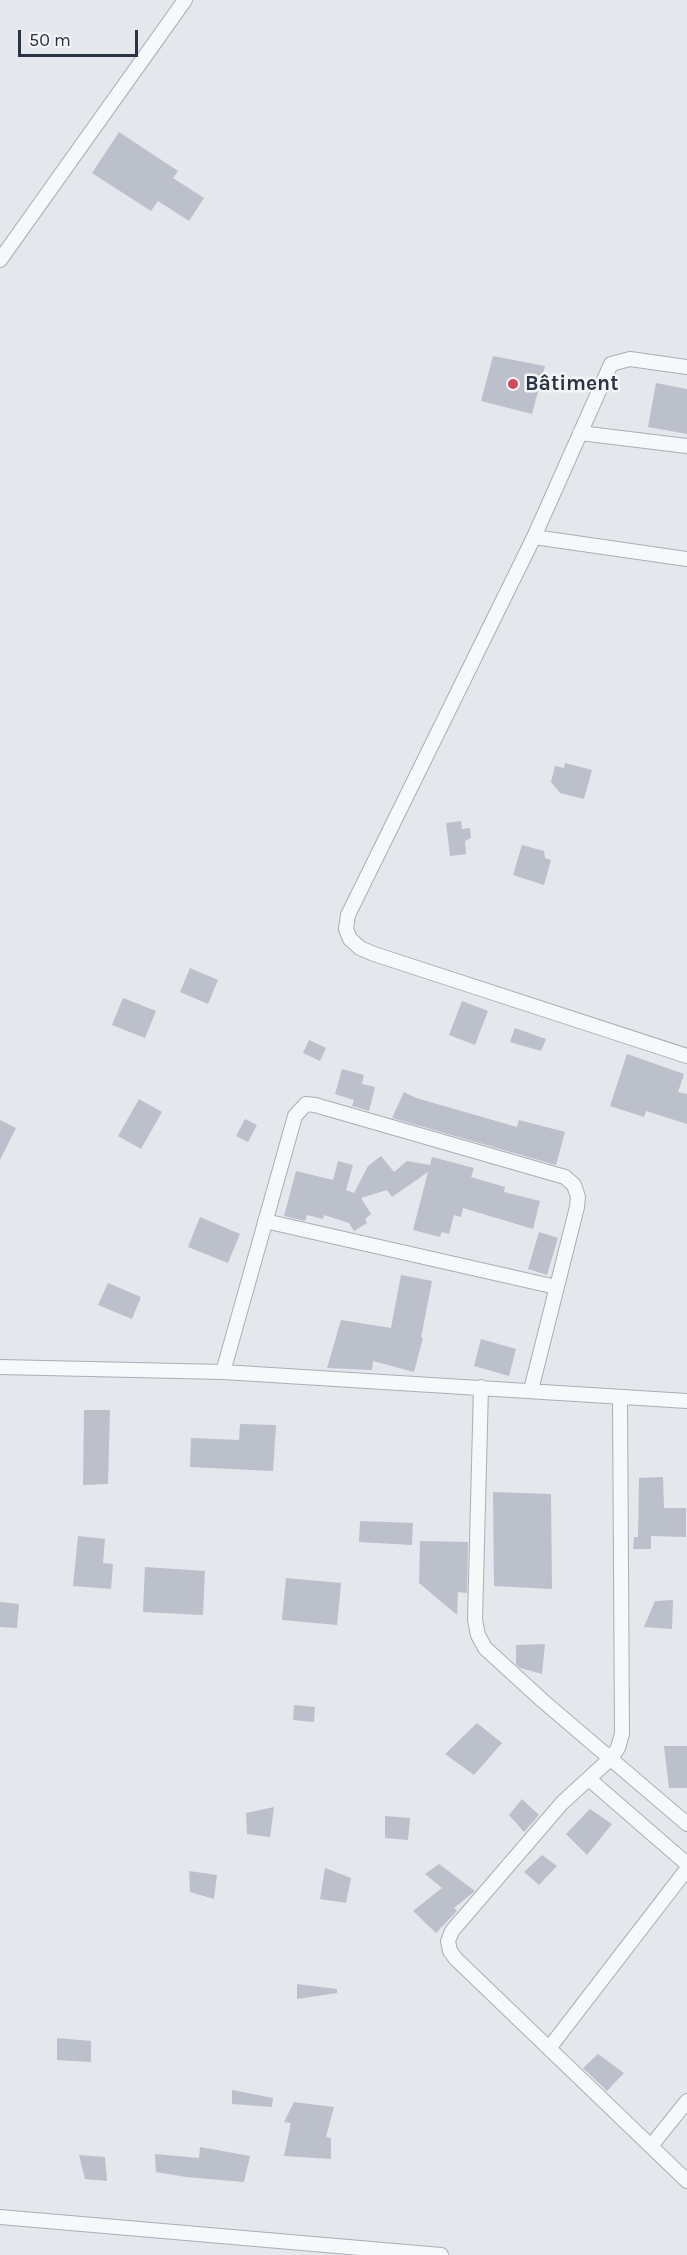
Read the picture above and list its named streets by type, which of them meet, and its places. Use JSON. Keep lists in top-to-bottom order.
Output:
{
  "places": ["Bâtiment"],
  "scale_bar": "50 m"
}
